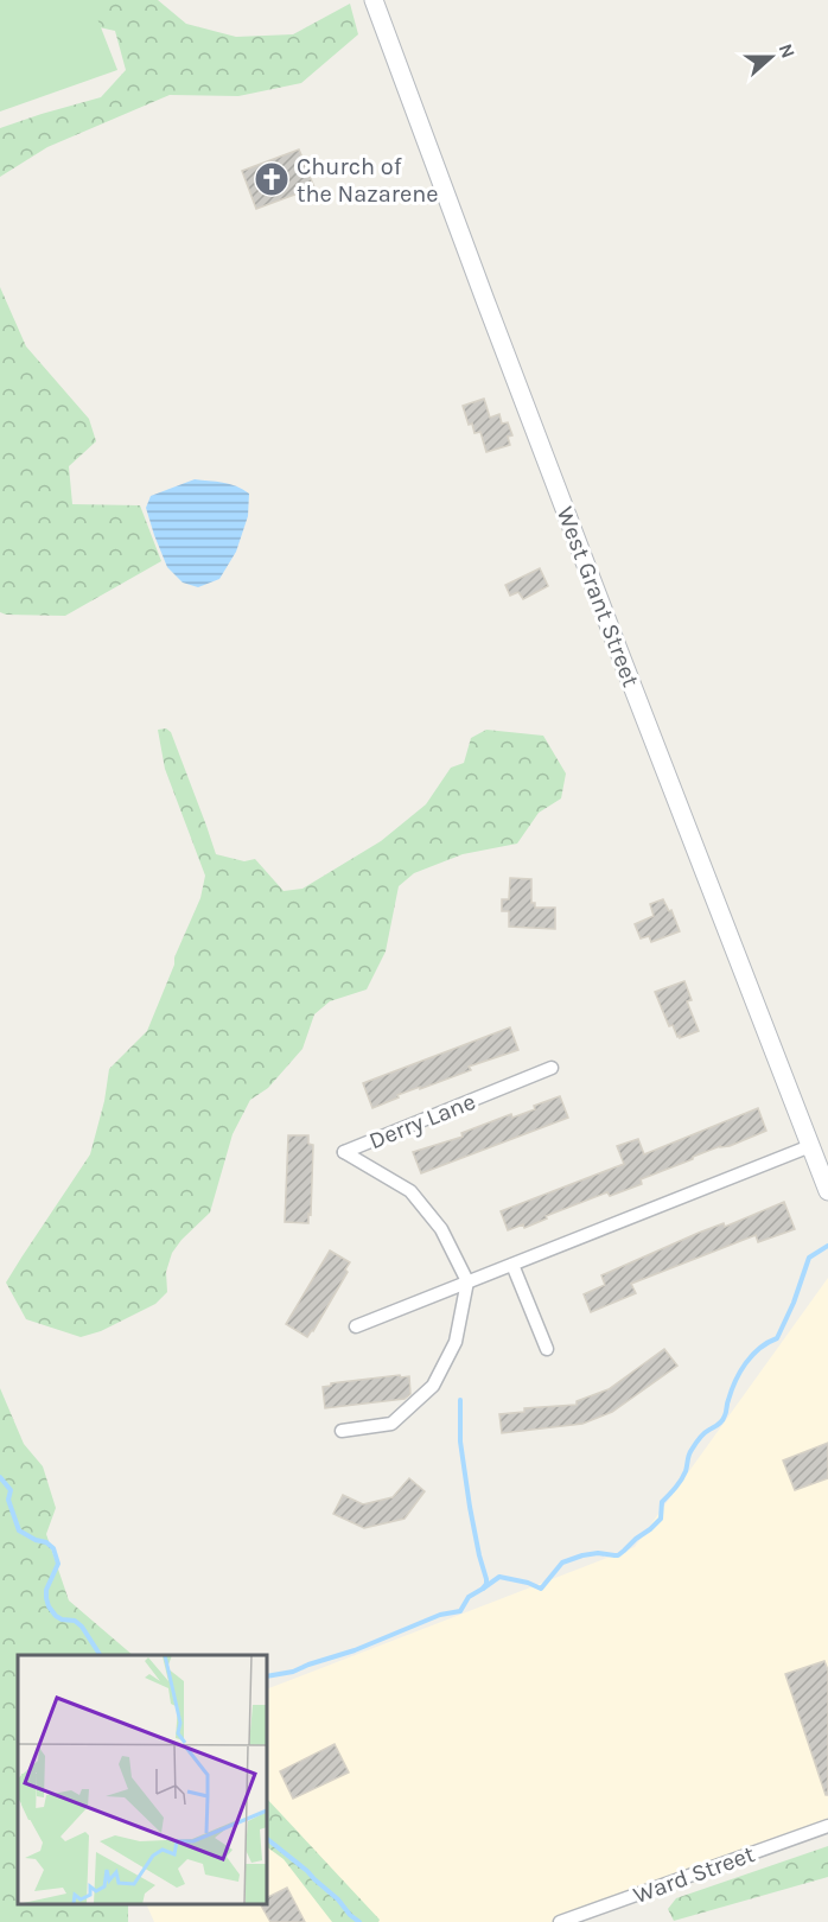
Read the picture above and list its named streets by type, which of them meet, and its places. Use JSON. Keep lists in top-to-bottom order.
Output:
{
  "streets": {
    "main road": ["West Grant Street"],
    "street": ["Derry Lane", "Ward Street"]
  },
  "places": {
    "church": ["Church of the Nazarene"]
  },
  "north": "right"
}
